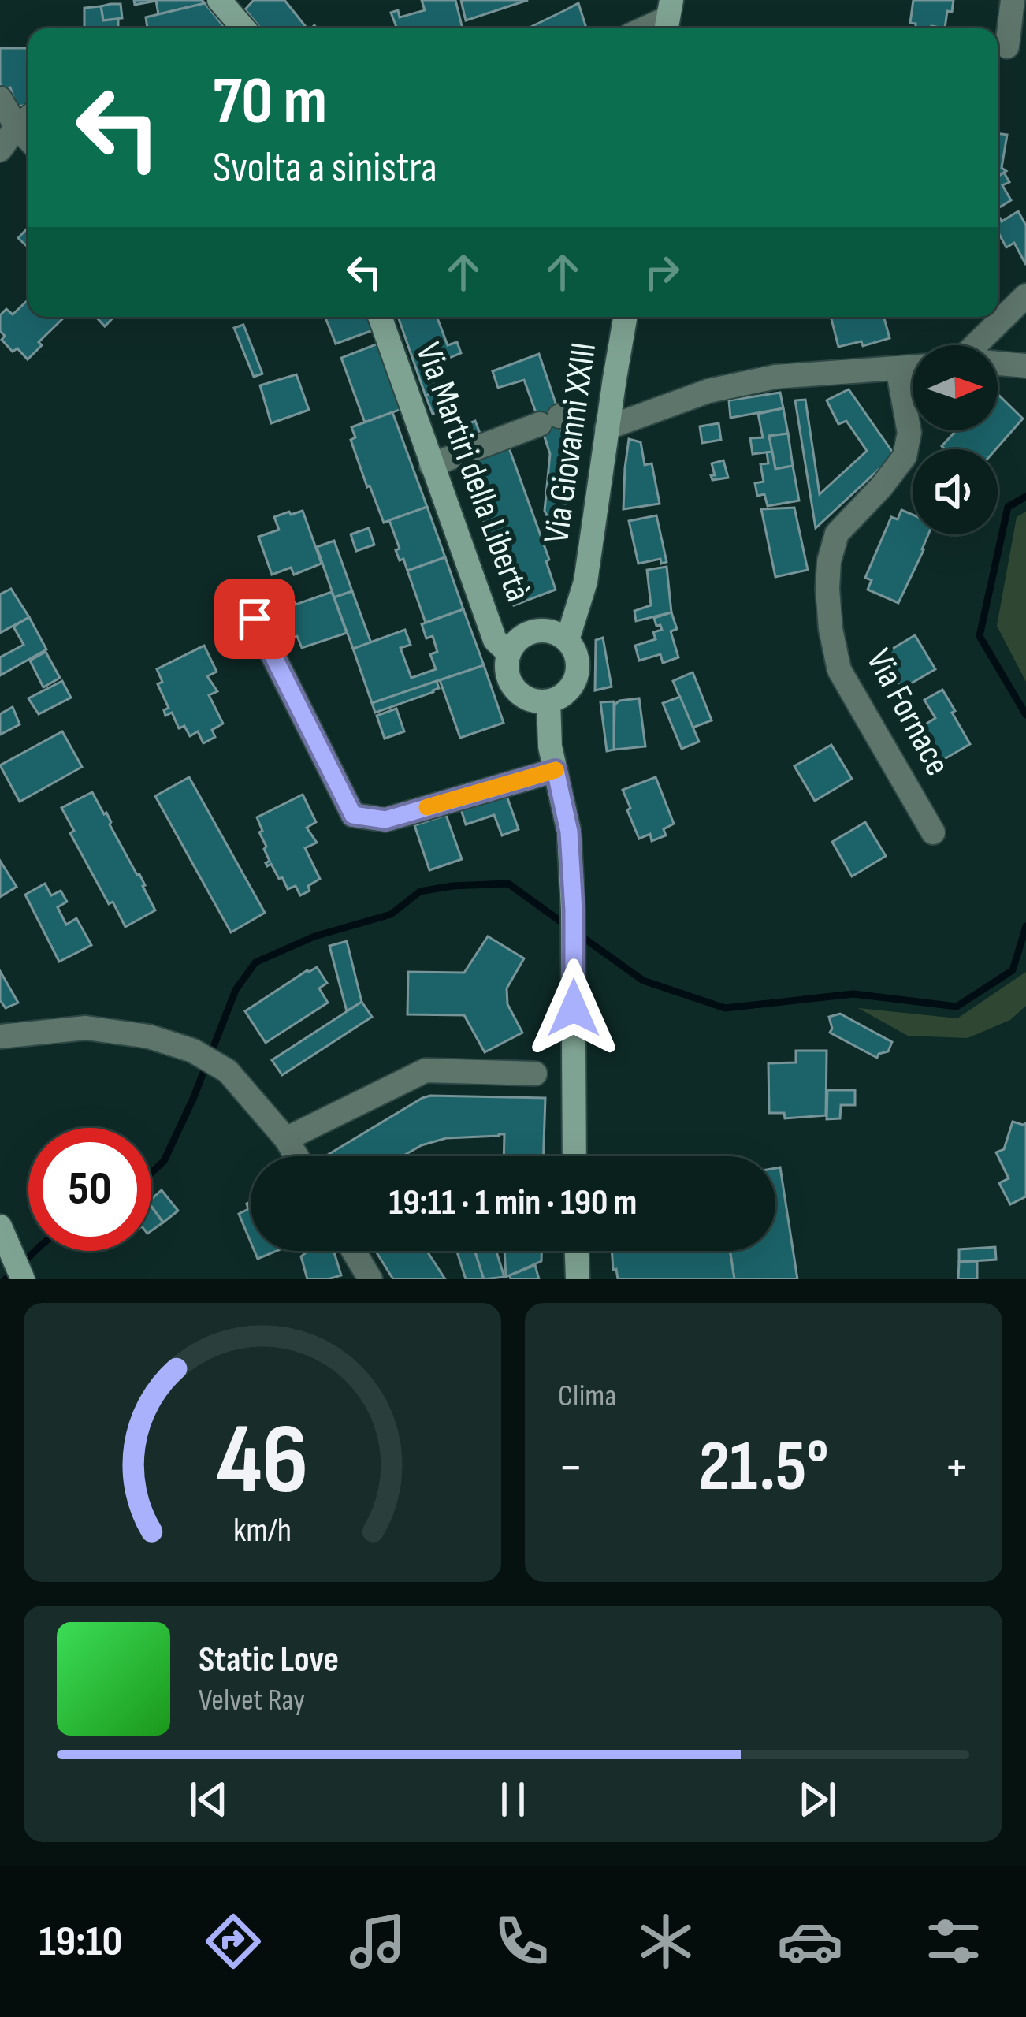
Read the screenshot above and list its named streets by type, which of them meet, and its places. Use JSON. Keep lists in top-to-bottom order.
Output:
{
  "streets": {
    "main road": ["Via Giovanni XXIII", "Via Martiri della Libertà"],
    "street": ["Via Fornace"]
  },
  "crossings": [
    ["Via Giovanni XXIII", "Via Martiri della Libertà"]
  ],
  "north": "right",
  "page": {
    "turn": ["70 m", "Svolta a sinistra"],
    "limit": "50",
    "trip": "19:11 · 1 min · 190 m",
    "tile": "Clima",
    "heat": ["−", "21.5°", "+"],
    "song": ["Static Love", "Velvet Ray"],
    "tabs": "19:10",
    "gauge": ["46", "km/h"]
  }
}
